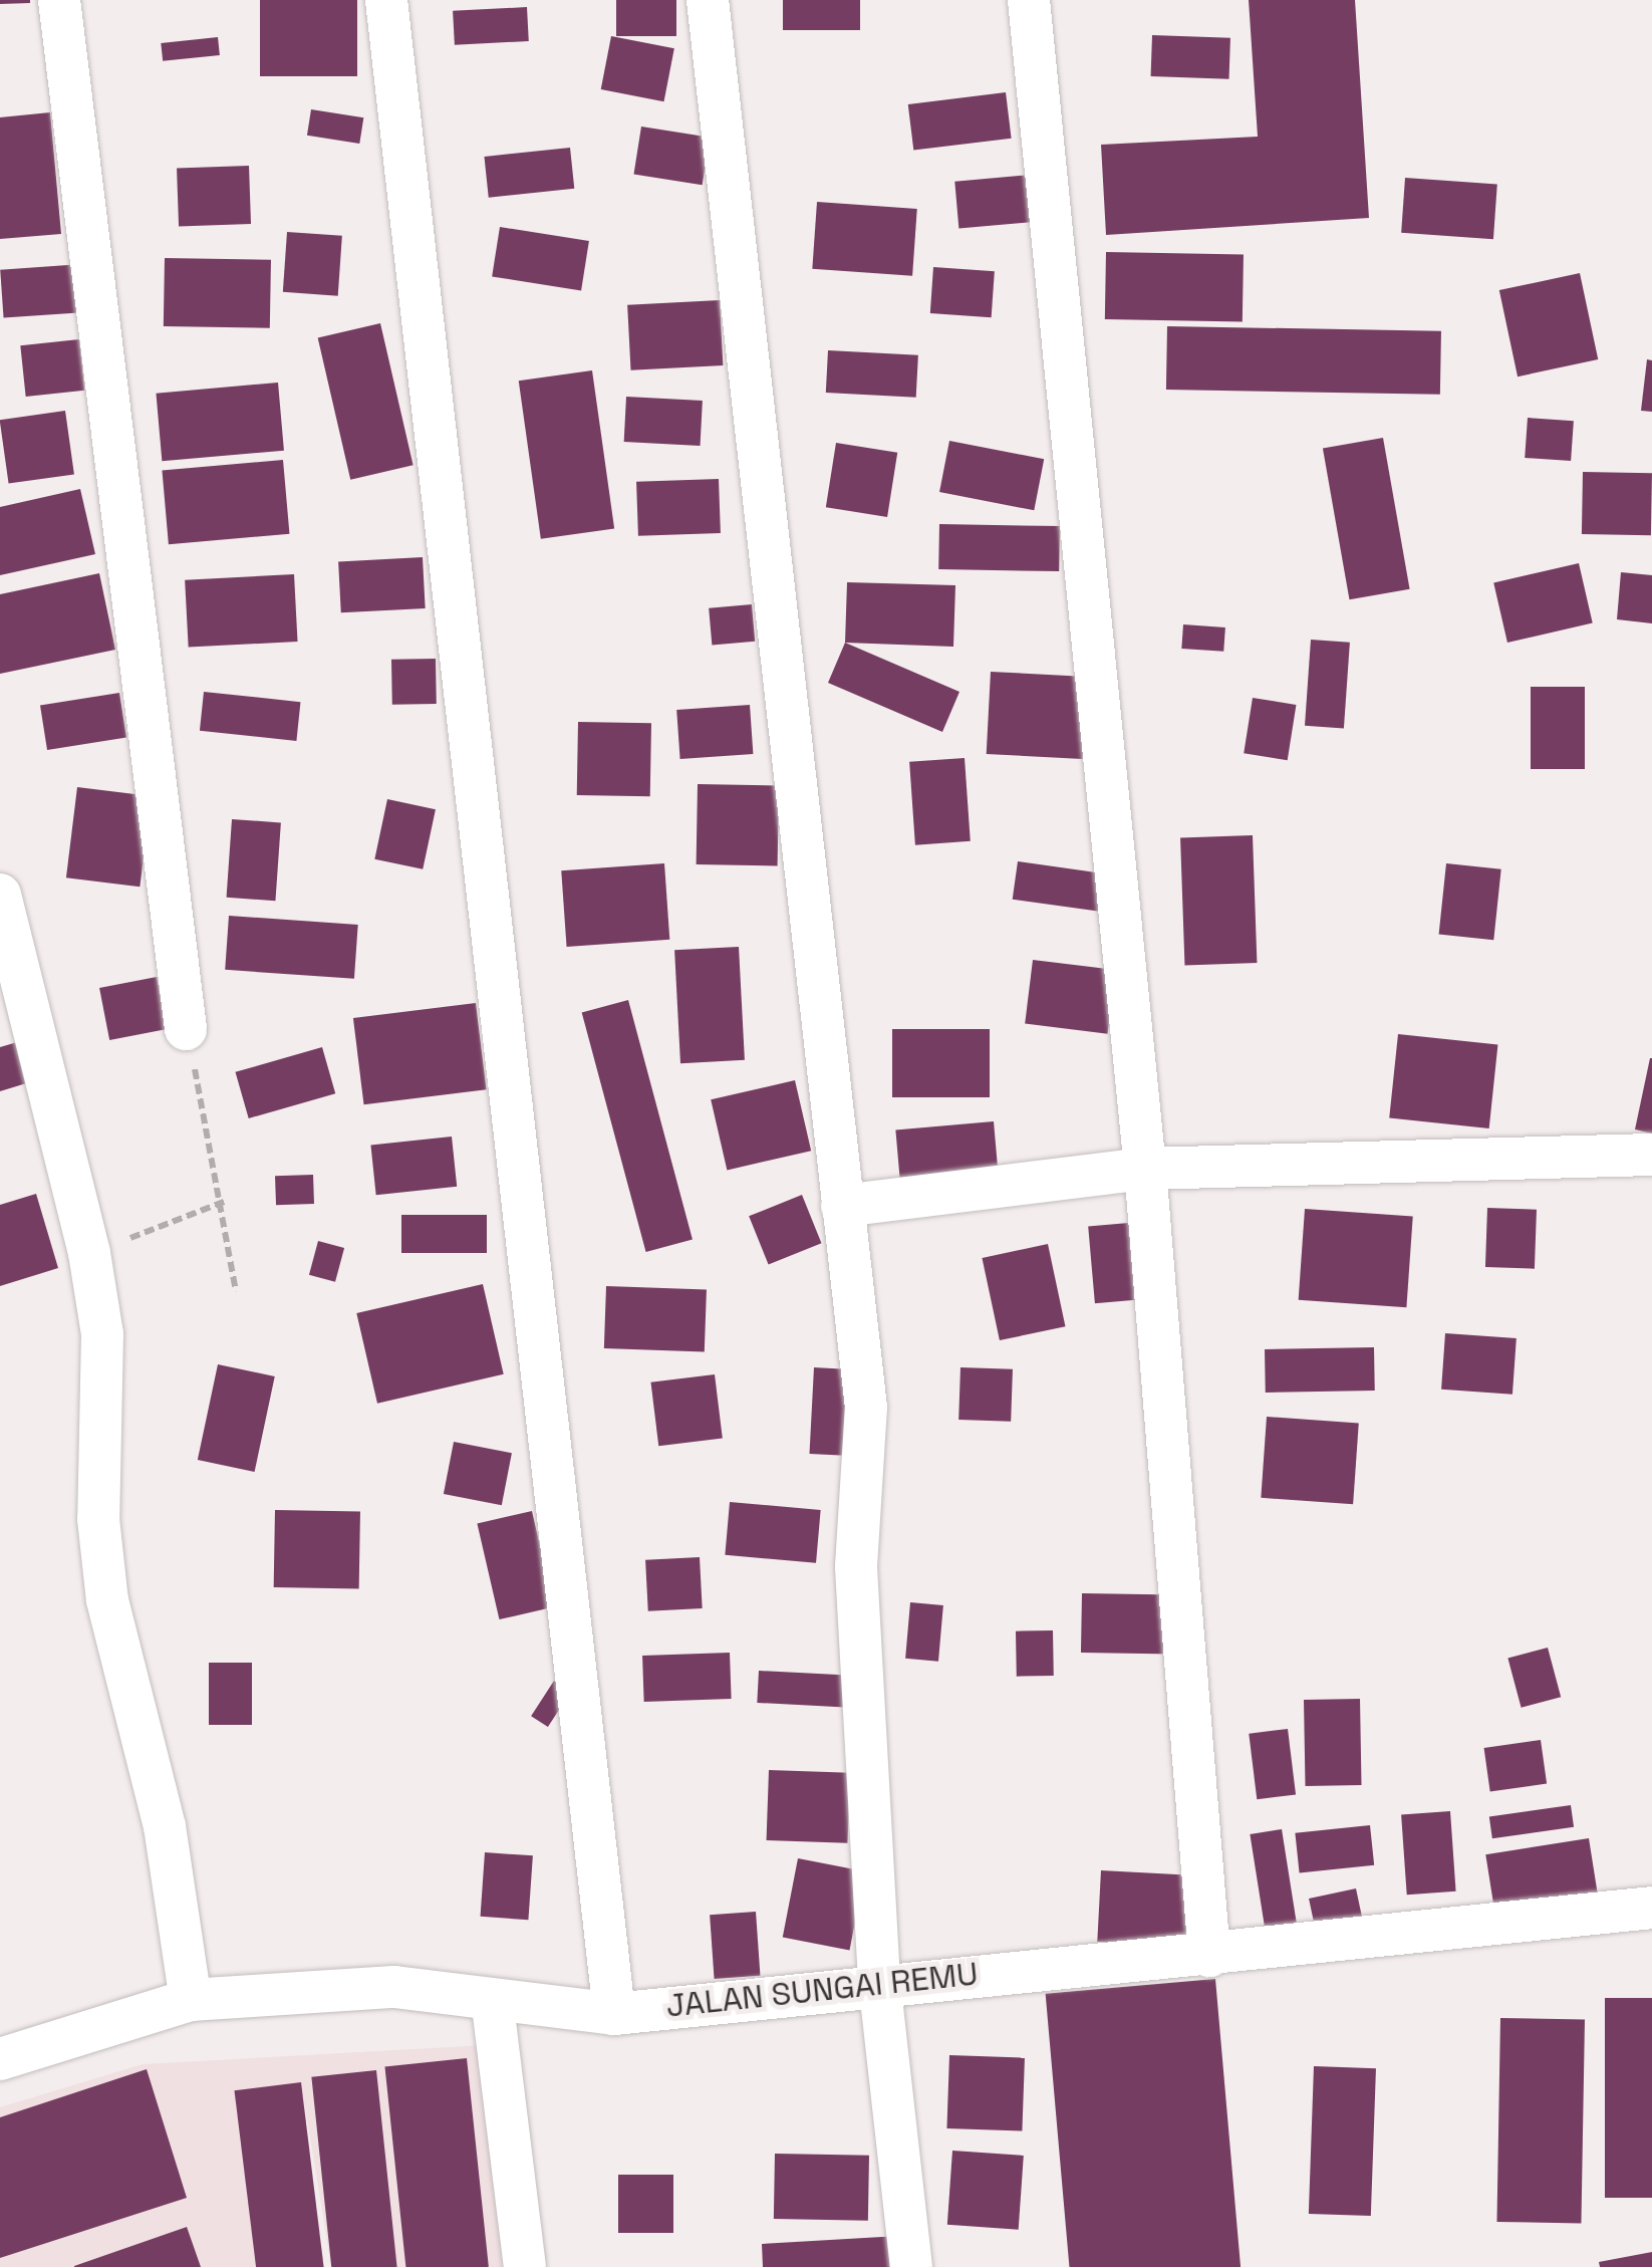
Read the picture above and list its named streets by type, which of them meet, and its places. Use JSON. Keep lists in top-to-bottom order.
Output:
{
  "streets": {
    "street": ["JALAN SUNGAI REMU"]
  }
}
